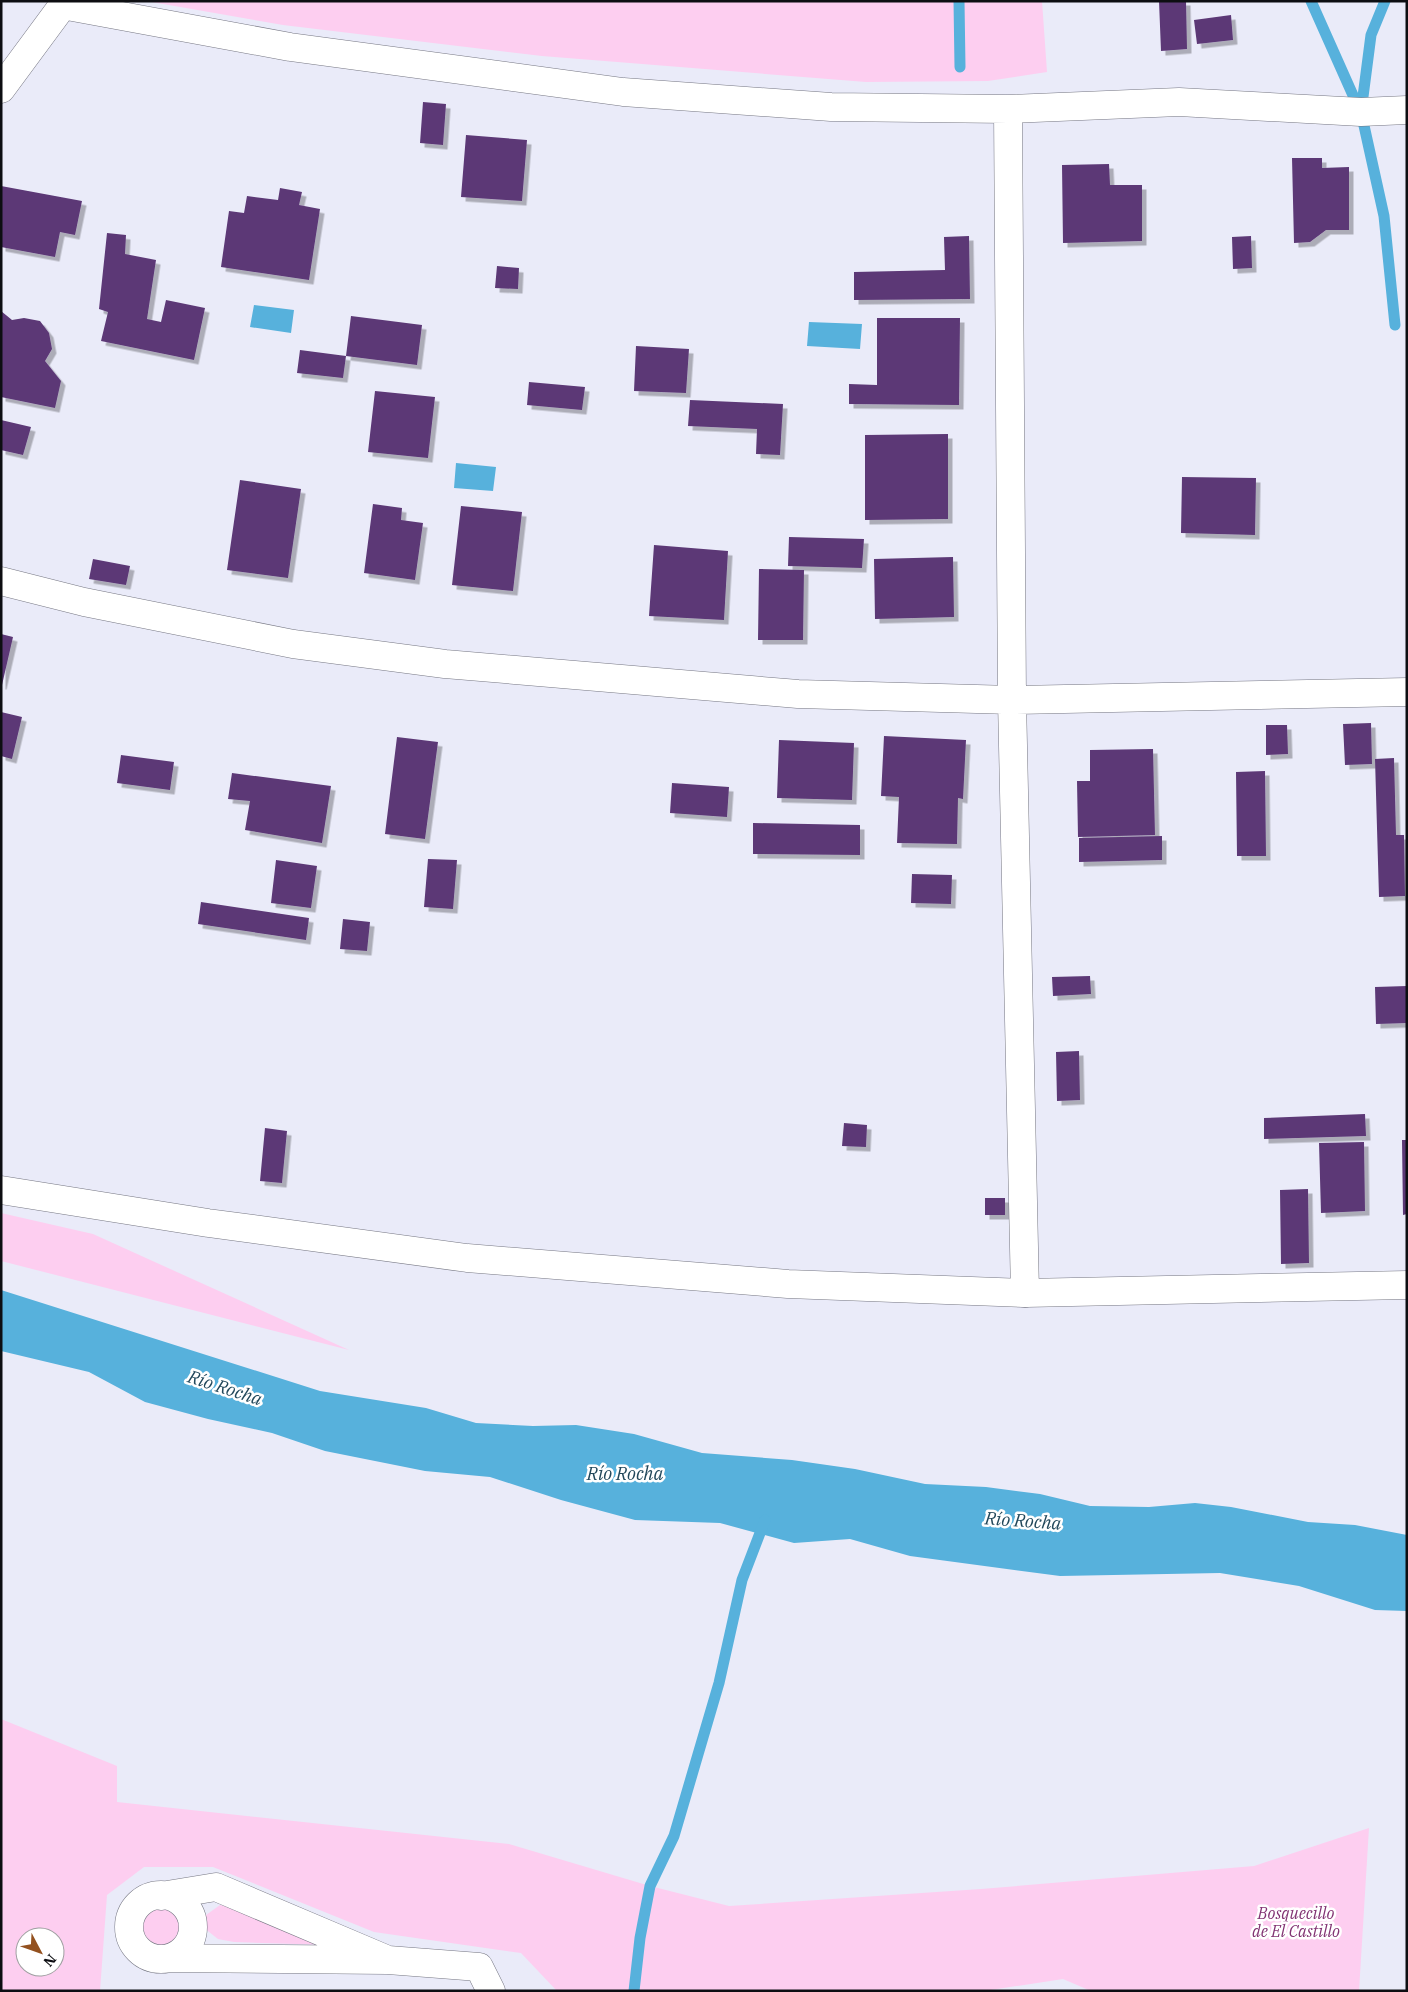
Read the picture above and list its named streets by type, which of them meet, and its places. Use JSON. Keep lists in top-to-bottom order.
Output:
{
  "water": ["Río Rocha"],
  "parks": ["Bosquecillo de El Castillo"],
  "north": "bottom right"
}
